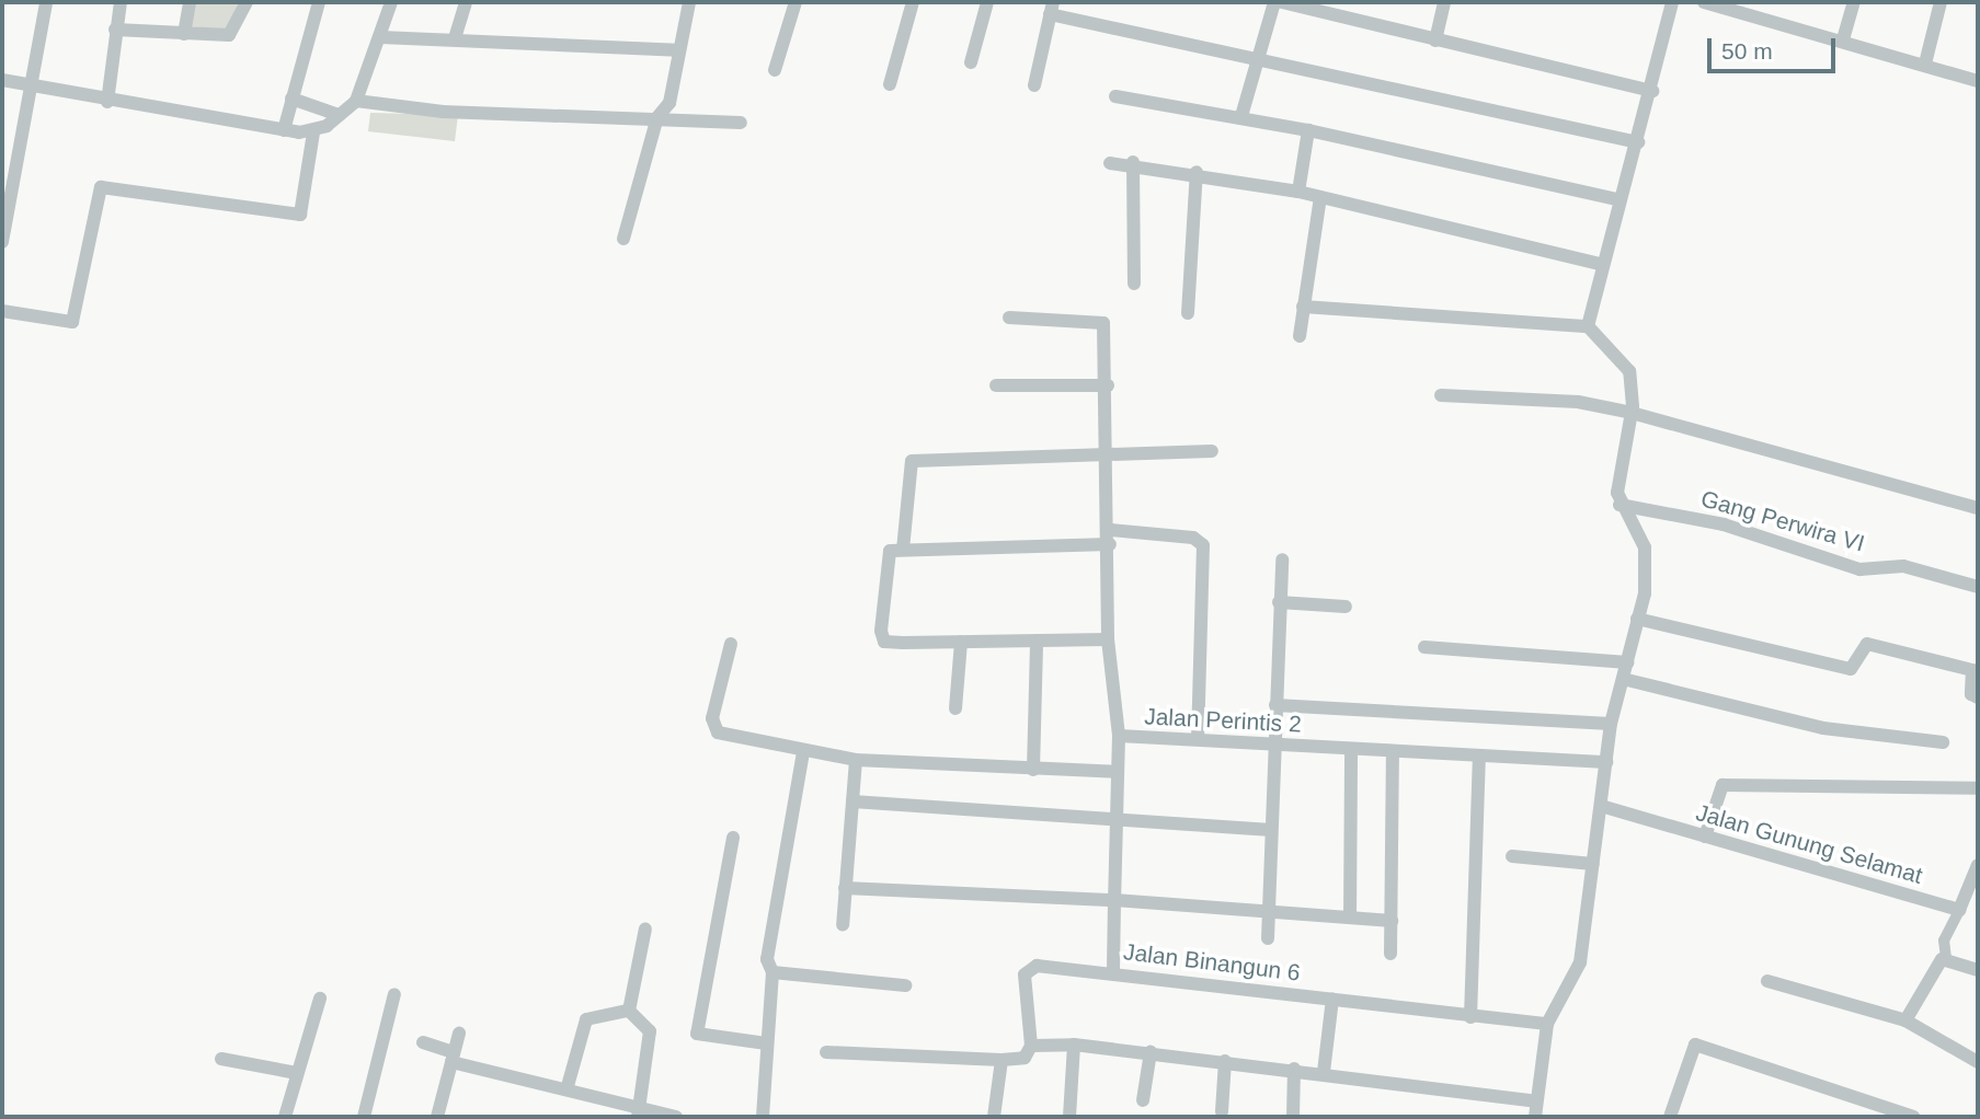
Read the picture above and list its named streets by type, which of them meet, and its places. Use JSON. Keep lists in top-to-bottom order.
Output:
{
  "streets": {
    "street": [
      "Gang Perwira VI",
      "Jalan Perintis 2",
      "Jalan Gunung Selamat",
      "Jalan Binangun 6"
    ]
  },
  "scale_bar": "50 m"
}
